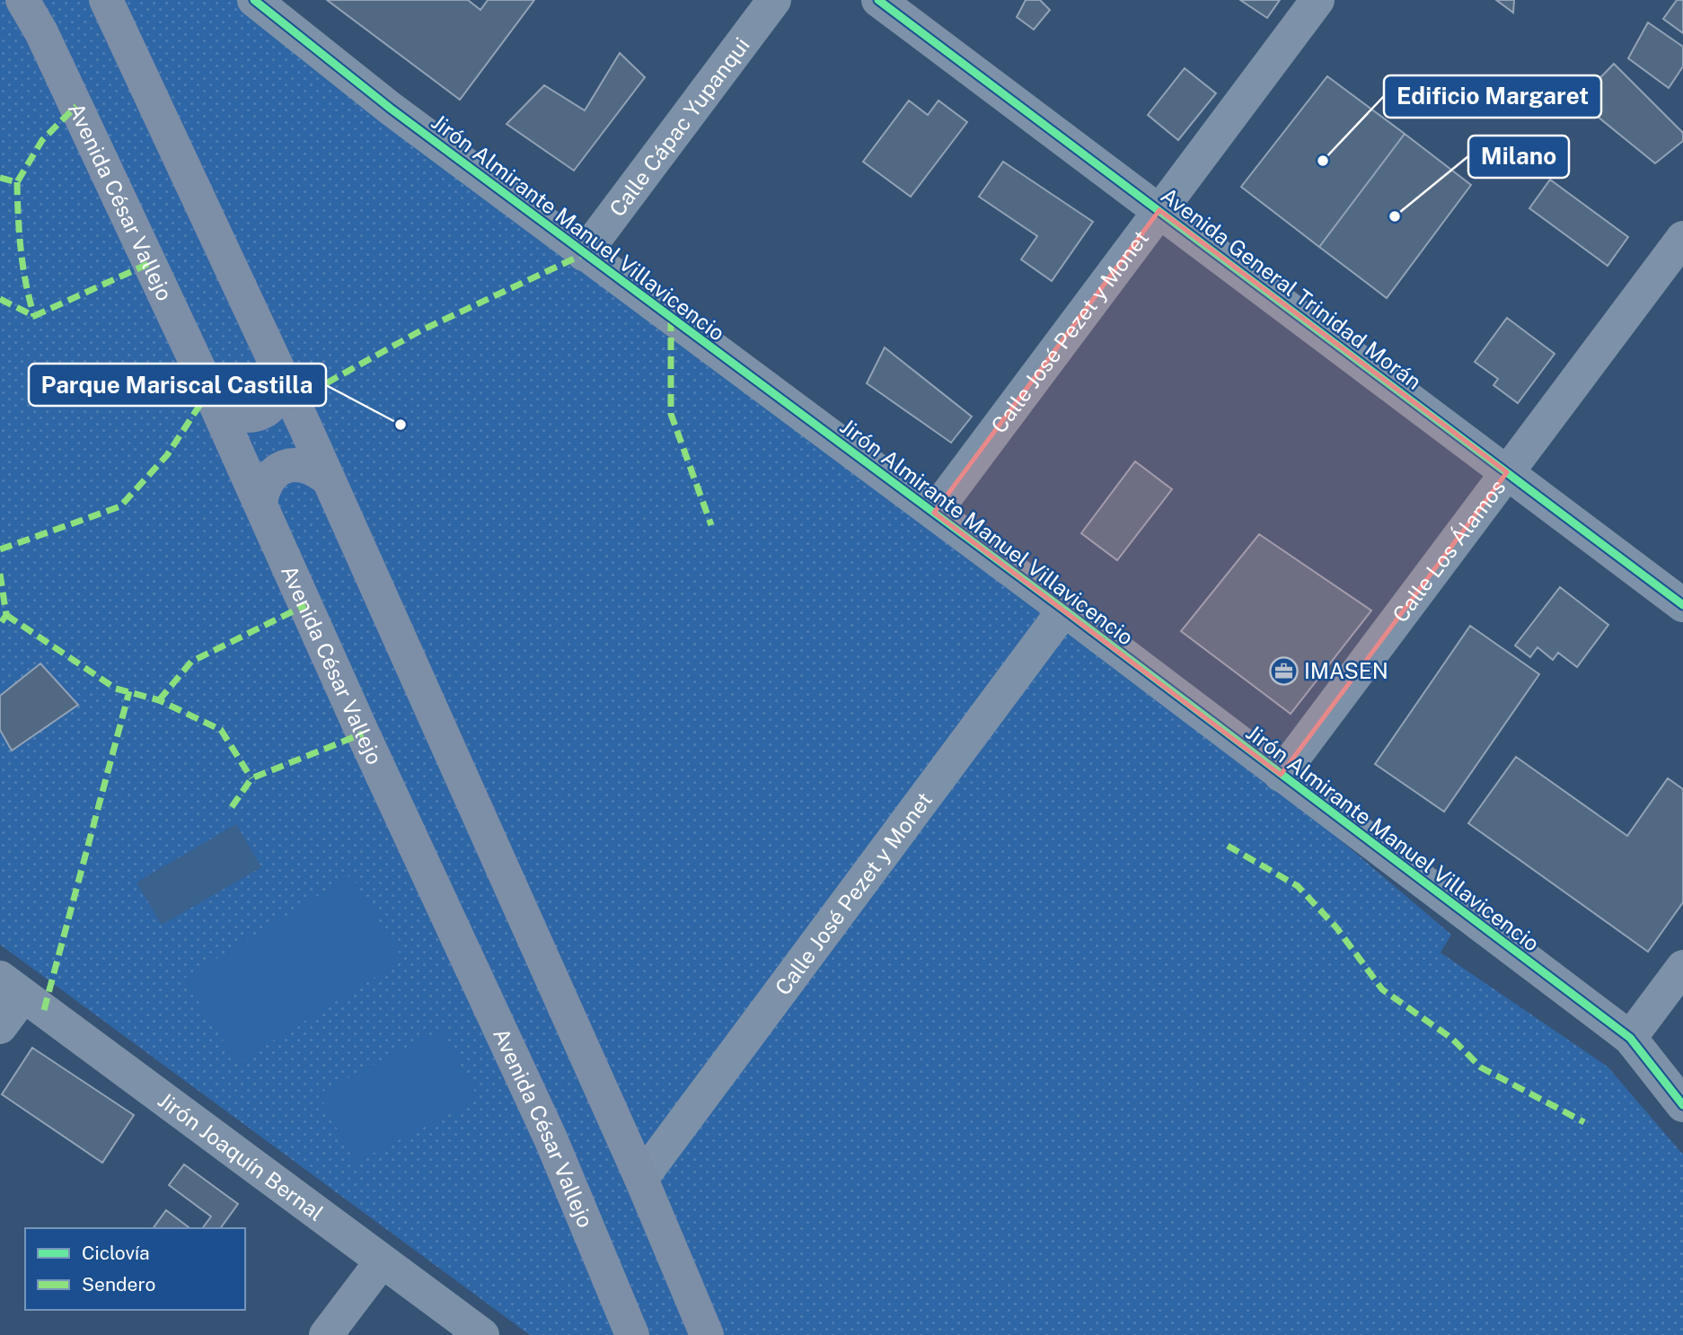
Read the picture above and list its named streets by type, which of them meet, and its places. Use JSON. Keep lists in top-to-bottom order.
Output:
{
  "streets": {
    "main road": ["Avenida César Vallejo"],
    "street": [
      "Calle Cápac Yupanqui",
      "Jirón Almirante Manuel Villavicencio",
      "Avenida General Trinidad Morán",
      "Calle José Pezet y Monet",
      "Calle Los Álamos",
      "Jirón Joaquín Bernal"
    ]
  },
  "crossings": [
    ["Calle Cápac Yupanqui", "Jirón Almirante Manuel Villavicencio"],
    ["Jirón Almirante Manuel Villavicencio", "Calle José Pezet y Monet"],
    ["Jirón Almirante Manuel Villavicencio", "Calle Los Álamos"],
    ["Avenida General Trinidad Morán", "Calle José Pezet y Monet"],
    ["Avenida General Trinidad Morán", "Calle Los Álamos"]
  ],
  "places": {
    "other": ["Edificio Margaret", "Milano", "Parque Mariscal Castilla"],
    "office": ["IMASEN"]
  },
  "legend": ["Ciclovía", "Sendero"]
}
